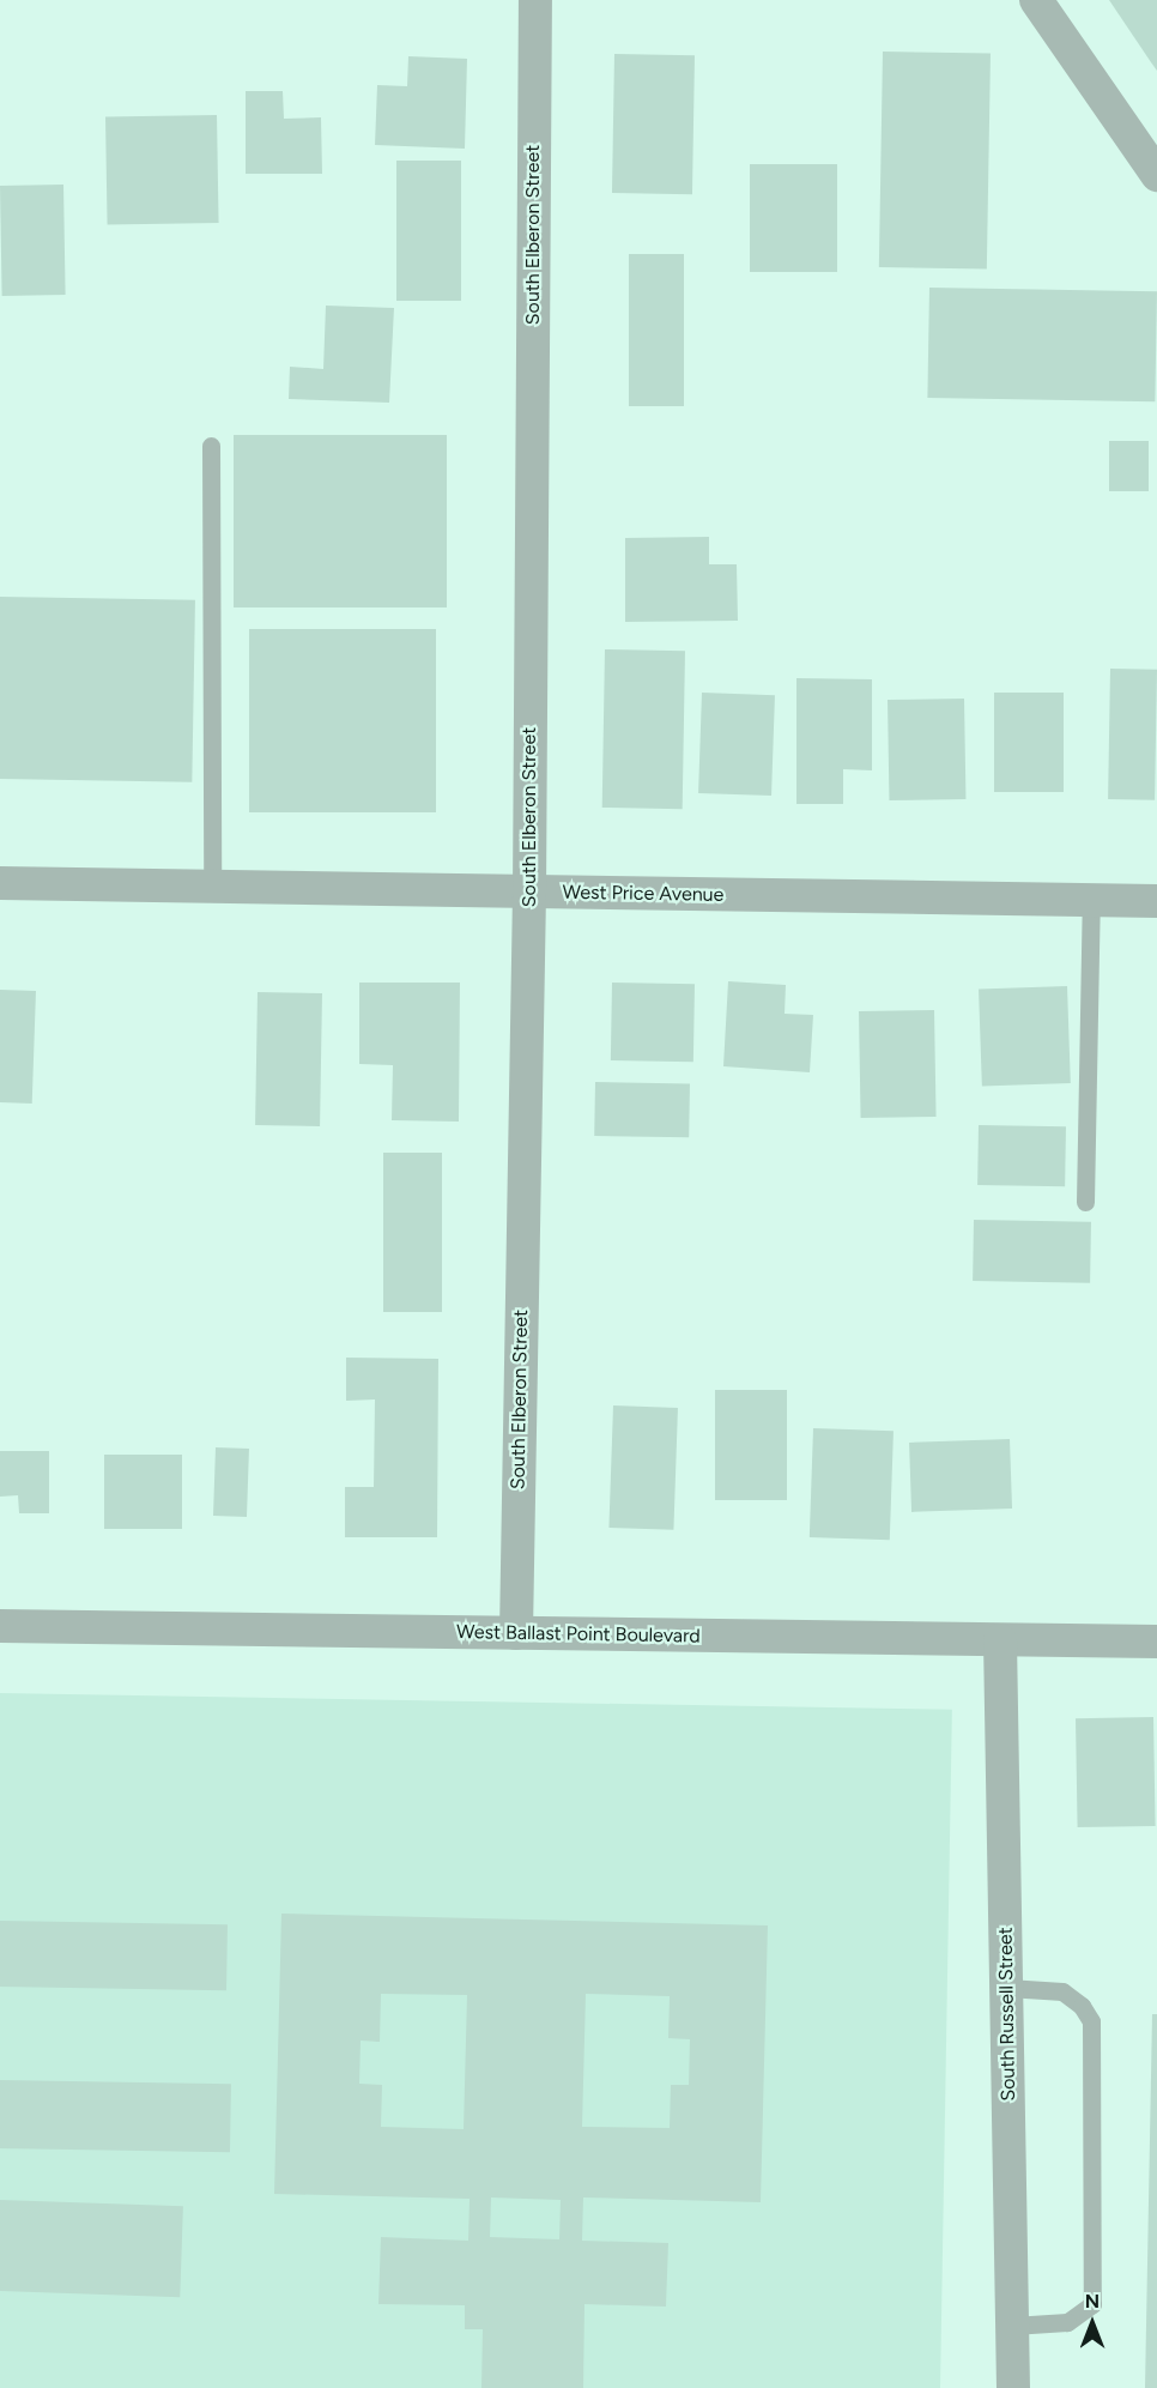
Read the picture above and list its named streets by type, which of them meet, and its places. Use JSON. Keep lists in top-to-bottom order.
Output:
{
  "streets": {
    "street": [
      "South Elberon Street",
      "West Price Avenue",
      "West Ballast Point Boulevard",
      "South Russell Street"
    ]
  },
  "crossings": [
    ["South Elberon Street", "West Price Avenue"],
    ["South Elberon Street", "West Ballast Point Boulevard"],
    ["West Ballast Point Boulevard", "South Russell Street"]
  ],
  "north": "top"
}
